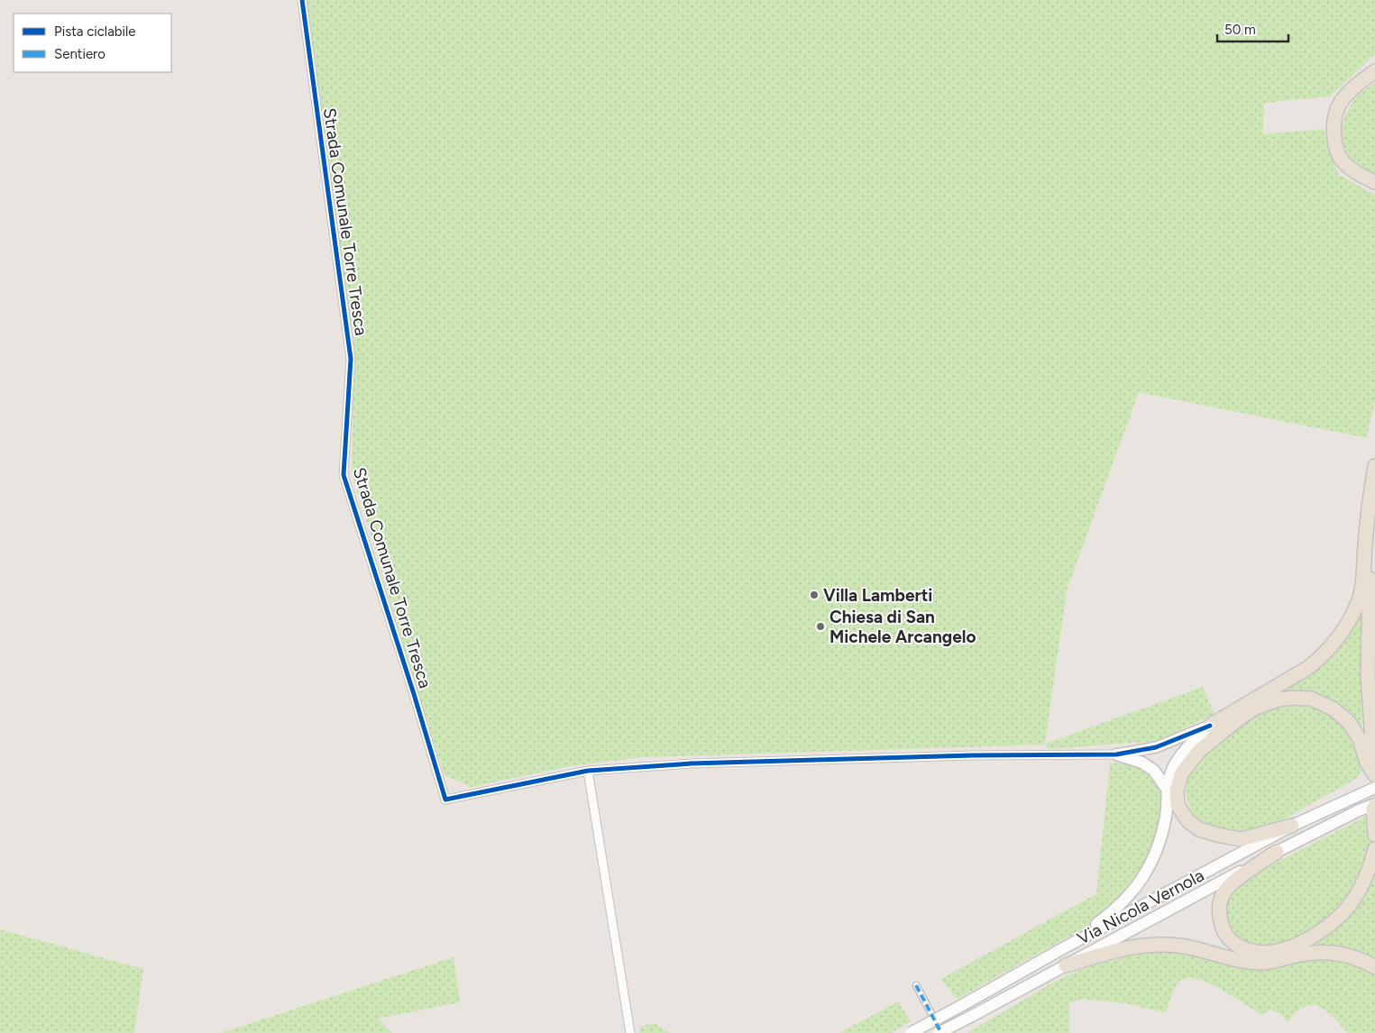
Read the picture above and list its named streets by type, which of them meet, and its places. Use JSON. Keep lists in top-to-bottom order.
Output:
{
  "streets": {
    "main road": ["Via Nicola Vernola"],
    "street": ["Strada Comunale Torre Tresca"]
  },
  "places": ["Villa Lamberti", "Chiesa di San Michele Arcangelo"],
  "legend": ["Pista ciclabile", "Sentiero"],
  "scale_bar": "50 m"
}
